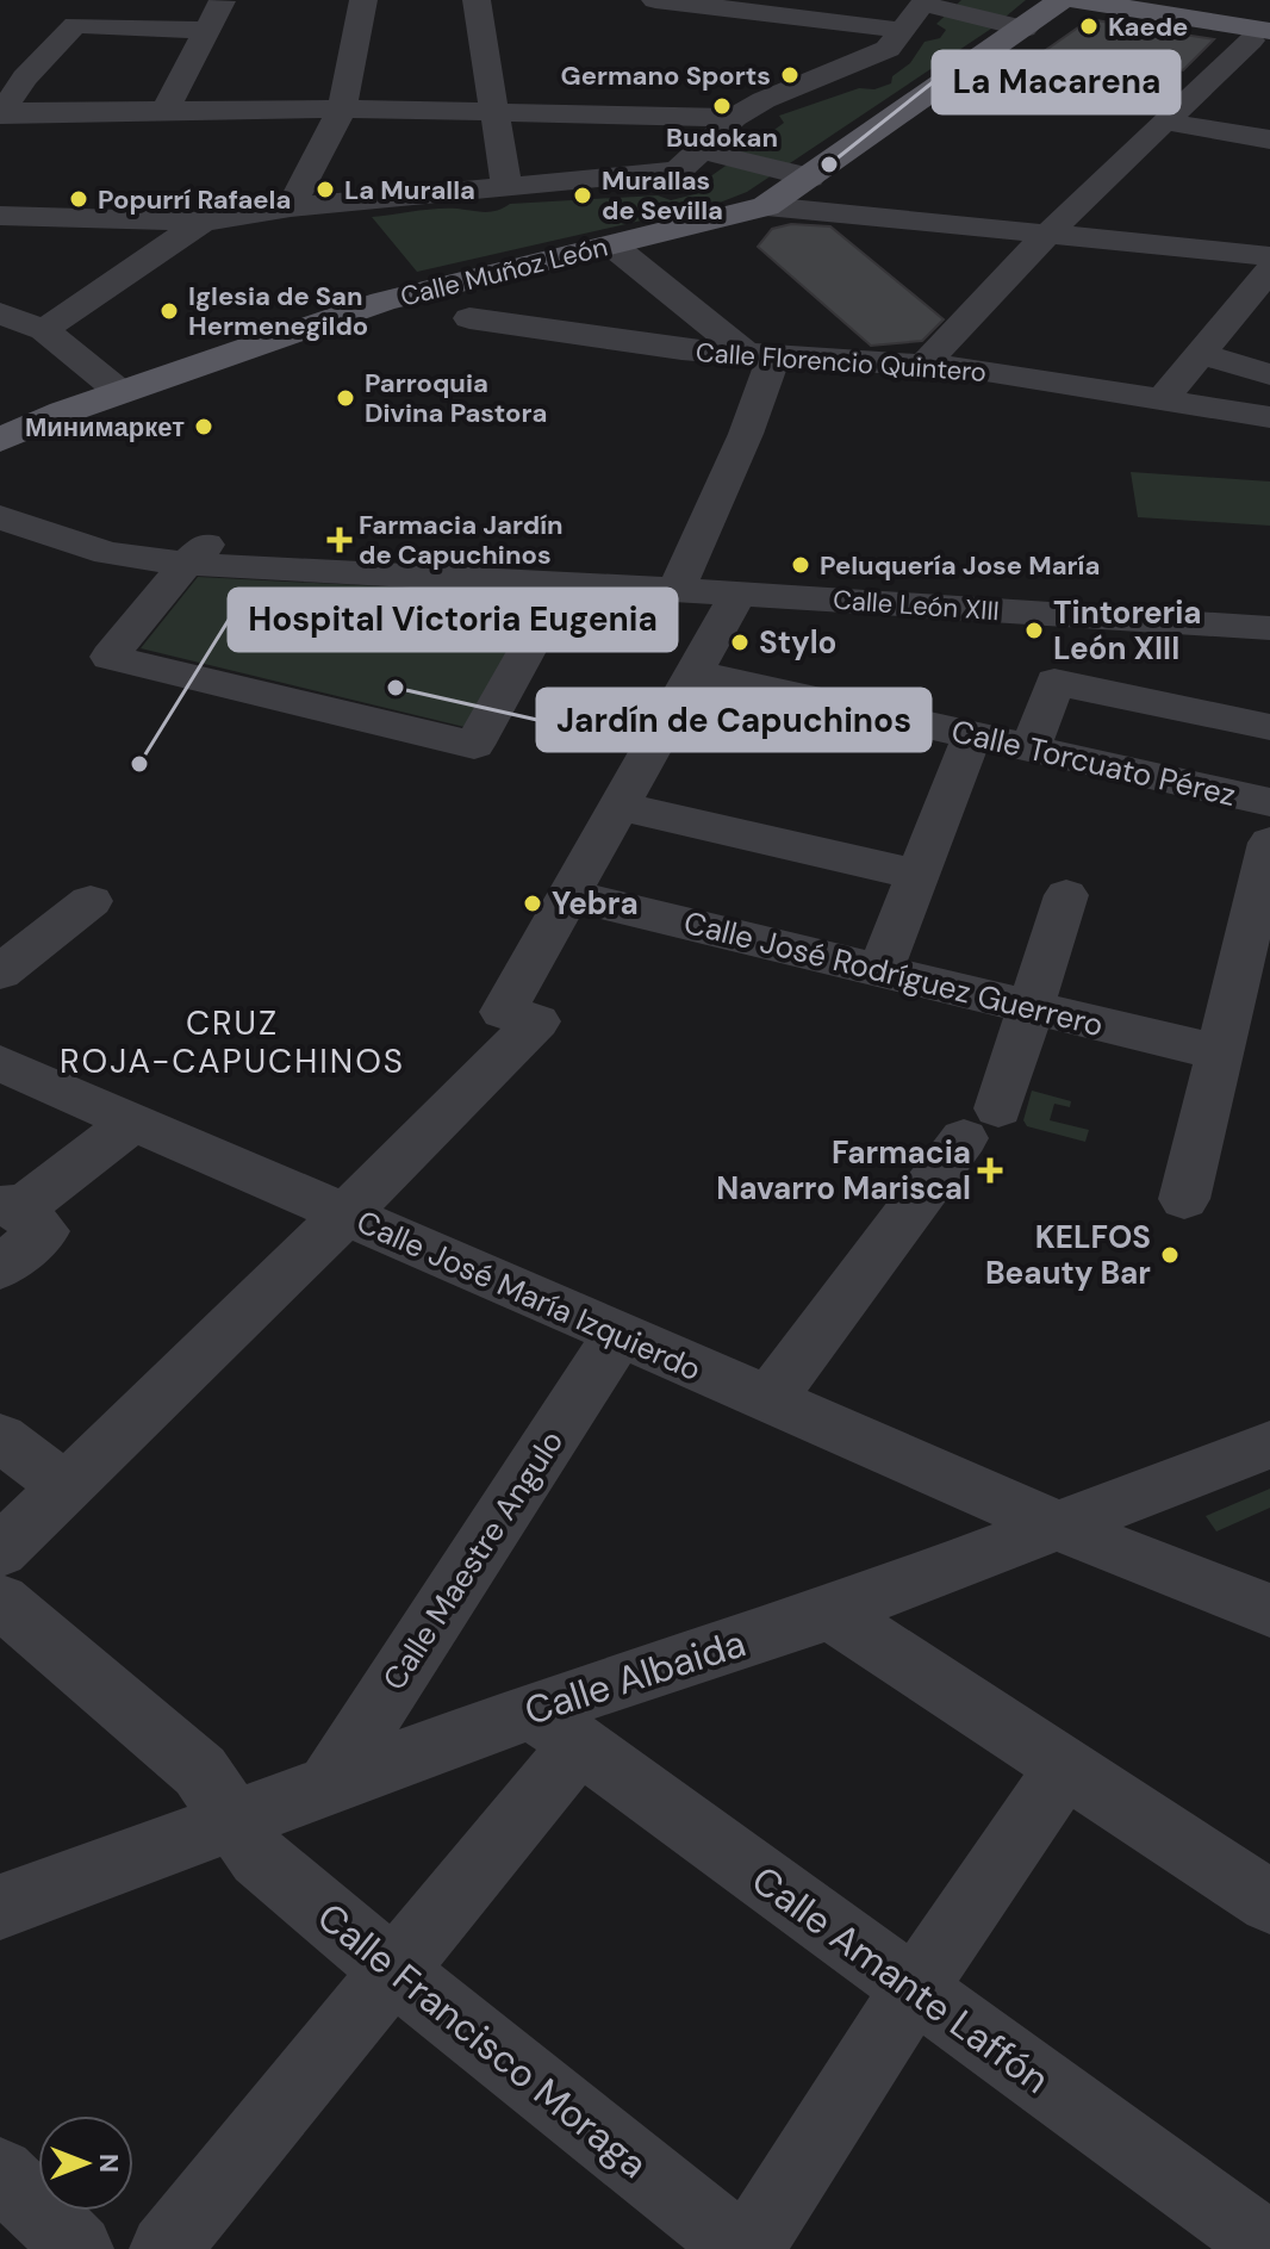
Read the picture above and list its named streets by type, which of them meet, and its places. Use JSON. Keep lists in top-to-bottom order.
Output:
{
  "streets": {
    "main road": ["Calle Muñoz León"],
    "street": [
      "Calle Florencio Quintero",
      "Calle León XIII",
      "Calle Torcuato Pérez",
      "Calle José Rodríguez Guerrero",
      "Calle José María Izquierdo",
      "Calle Maestre Angulo",
      "Calle Albaida",
      "Calle Amante Laffón",
      "Calle Francisco Moraga"
    ]
  },
  "crossings": [
    ["Calle José María Izquierdo", "Calle Maestre Angulo"],
    ["Calle José María Izquierdo", "Calle Albaida"],
    ["Calle Maestre Angulo", "Calle Albaida"],
    ["Calle Albaida", "Calle Amante Laffón"],
    ["Calle Albaida", "Calle Francisco Moraga"]
  ],
  "districts": ["CRUZ ROJA-CAPUCHINOS"],
  "places": {
    "other": [
      "Kaede",
      "Germano Sports",
      "Budokan",
      "La Macarena",
      "La Muralla",
      "Murallas de Sevilla",
      "Popurrí Rafaela",
      "Iglesia de San Hermenegildo",
      "Parroquia Divina Pastora",
      "Минимаркет",
      "Peluquería Jose María",
      "Tintoreria León XIII",
      "Stylo",
      "Jardín de Capuchinos",
      "Hospital Victoria Eugenia",
      "Yebra",
      "KELFOS Beauty Bar"
    ],
    "health": ["Farmacia Jardín de Capuchinos", "Farmacia Navarro Mariscal"]
  },
  "north": "right"
}
